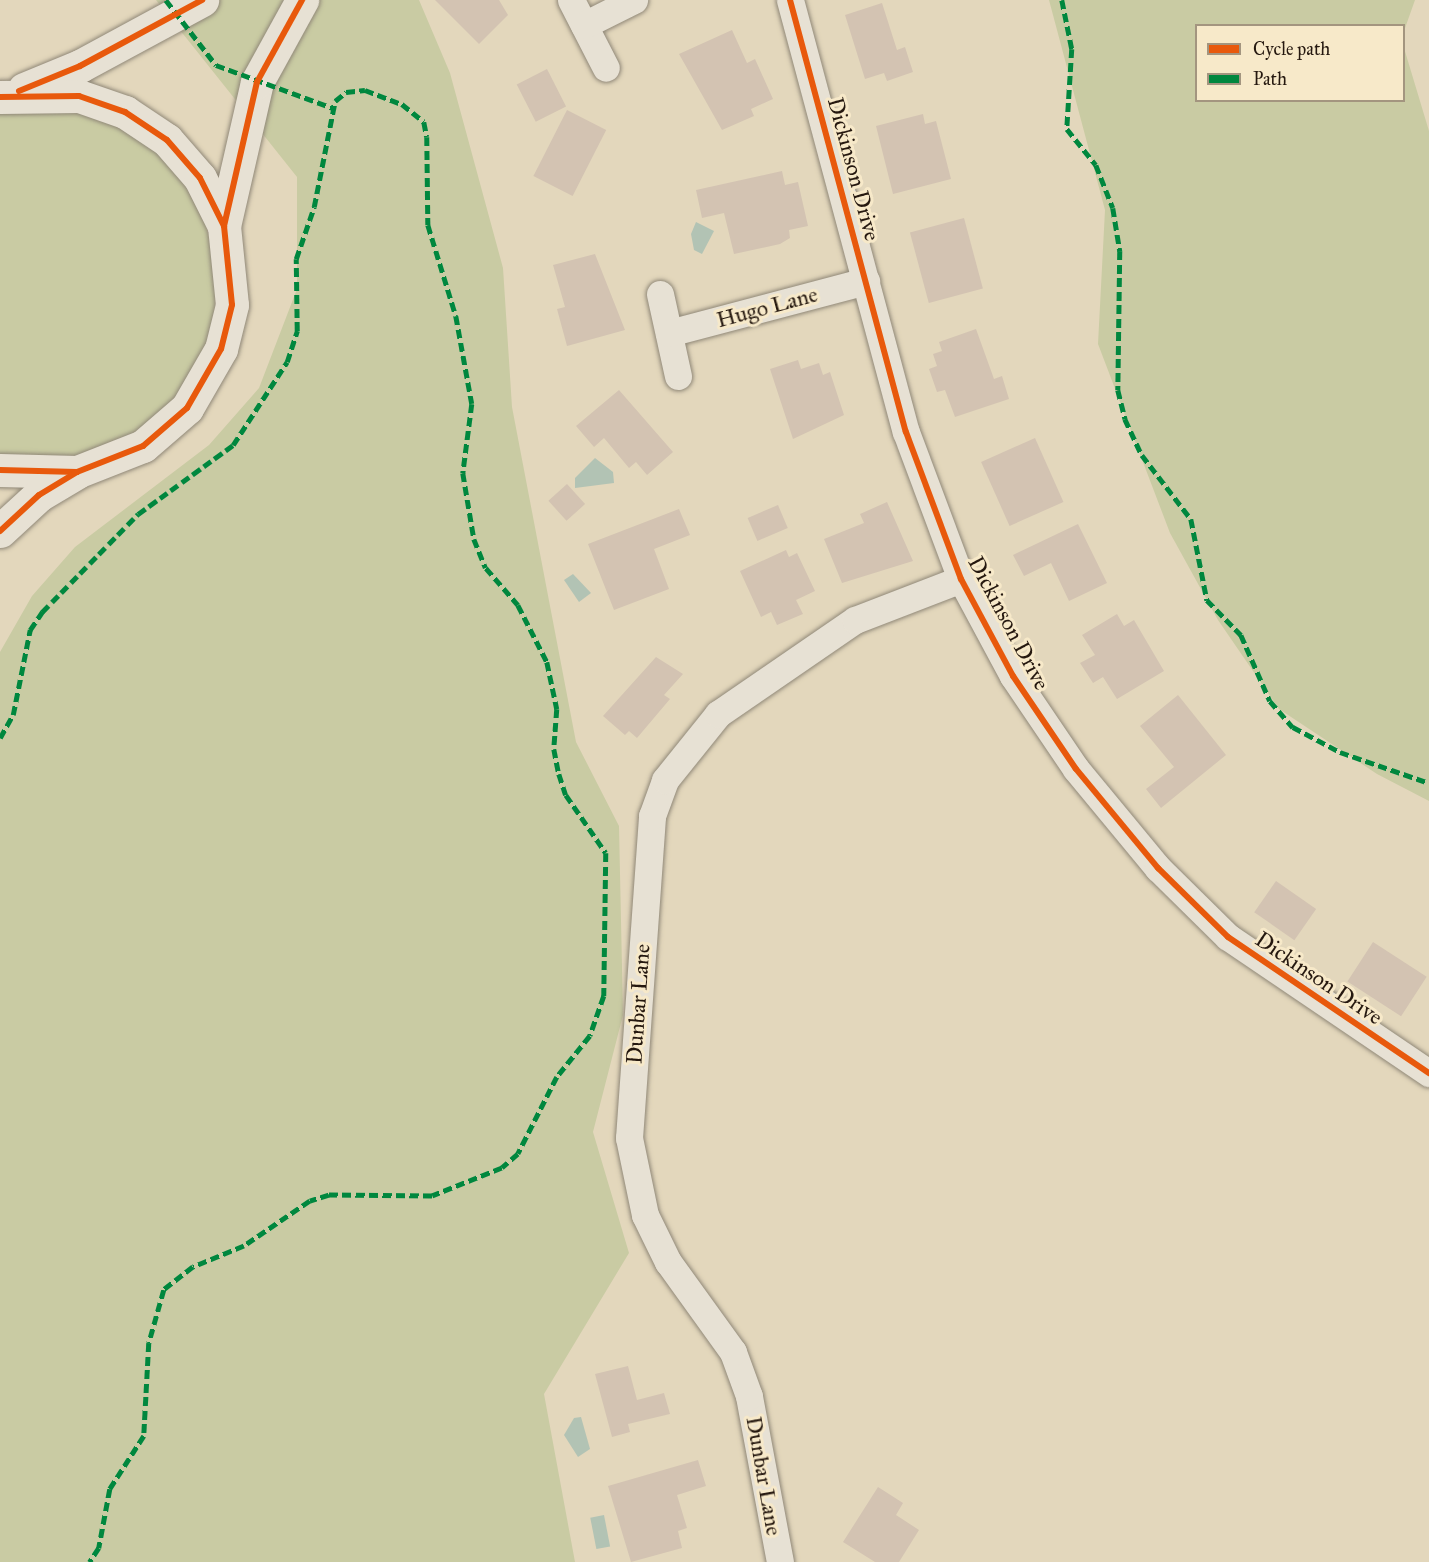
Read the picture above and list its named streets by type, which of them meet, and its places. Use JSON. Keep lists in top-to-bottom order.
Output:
{
  "streets": {
    "street": ["Dickinson Drive", "Hugo Lane", "Dunbar Lane"]
  },
  "crossings": [
    ["Dickinson Drive", "Hugo Lane"],
    ["Dickinson Drive", "Dunbar Lane"]
  ],
  "legend": ["Cycle path", "Path"]
}
